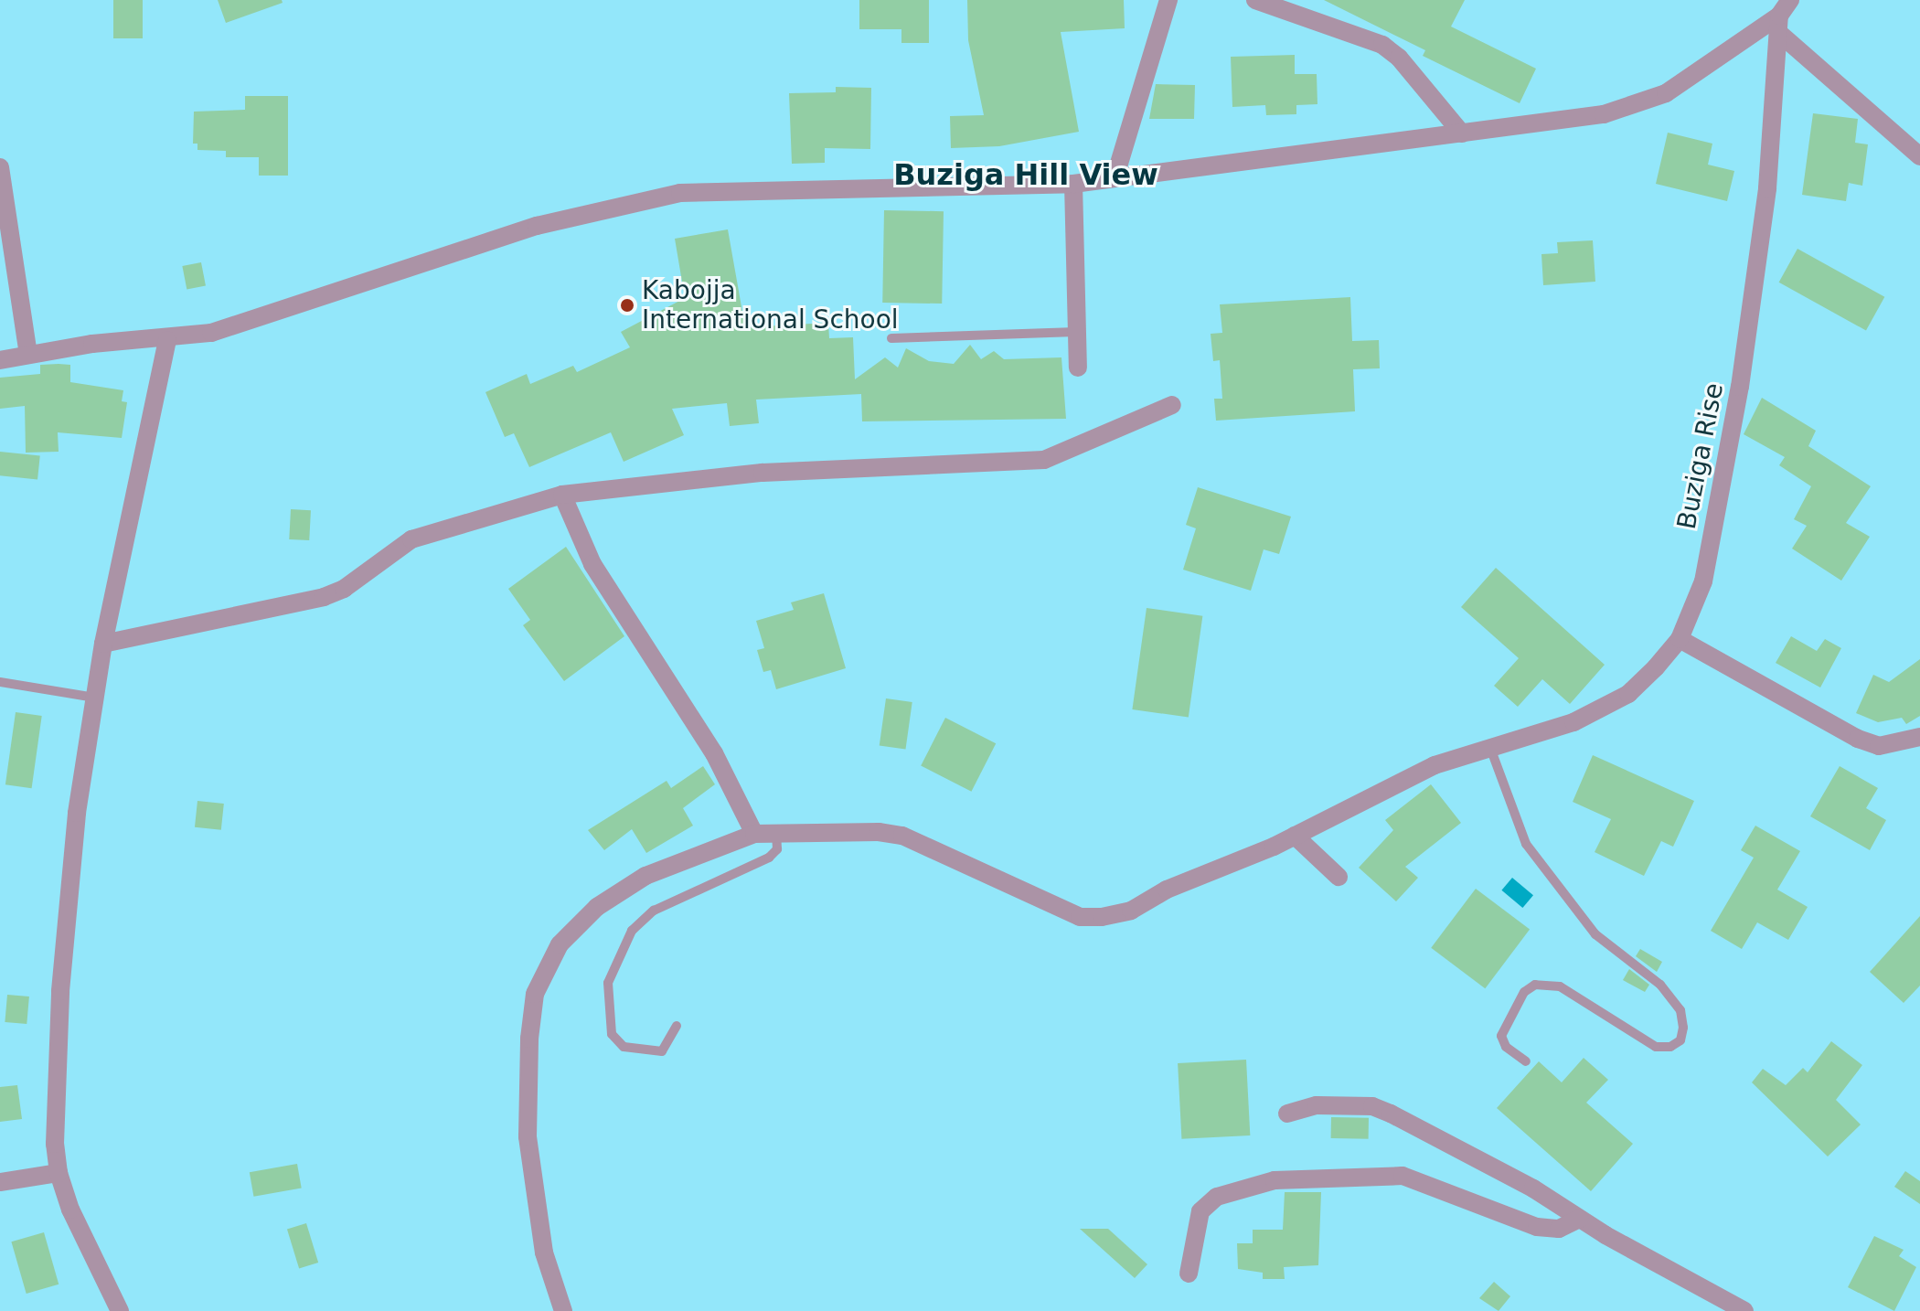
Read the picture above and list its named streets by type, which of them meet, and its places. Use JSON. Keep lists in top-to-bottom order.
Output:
{
  "streets": {
    "street": ["Buziga Rise"]
  },
  "districts": ["Buziga Hill View"],
  "places": ["Kabojja International School"]
}
